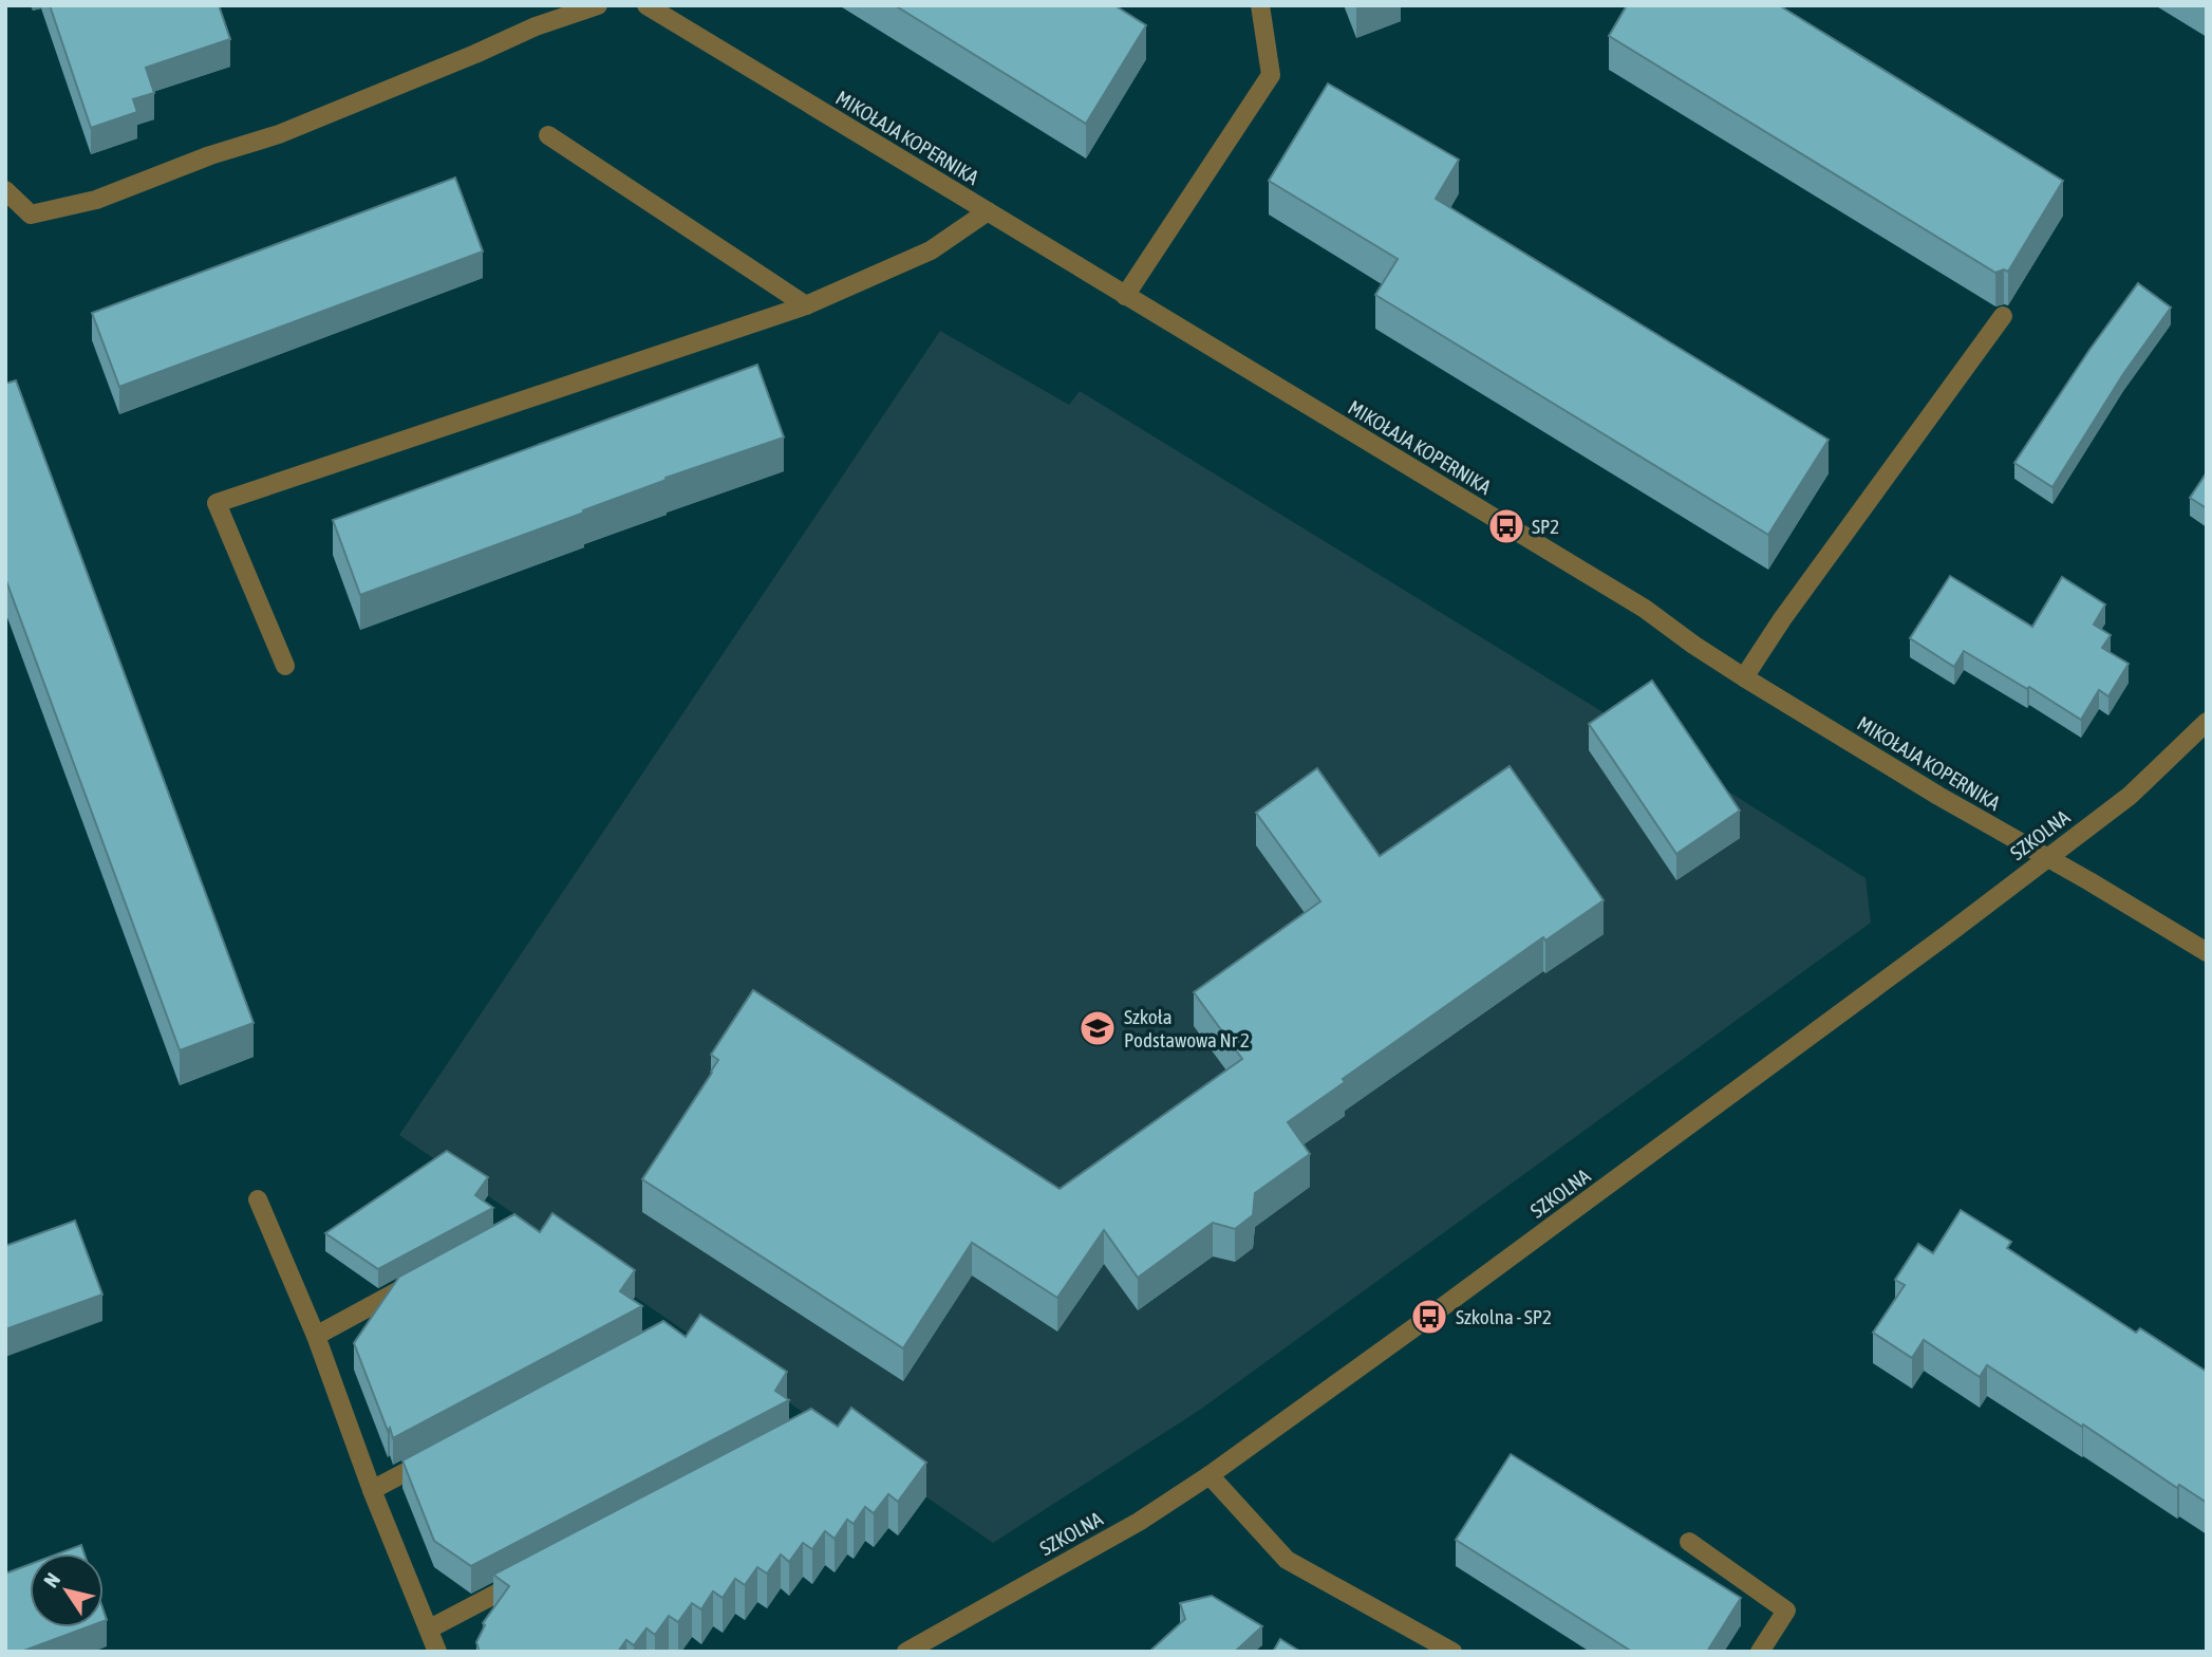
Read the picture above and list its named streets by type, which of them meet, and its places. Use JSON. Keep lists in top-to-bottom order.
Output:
{
  "streets": {
    "street": ["MIKOŁAJA KOPERNIKA", "SZKOLNA"]
  },
  "crossings": [
    ["MIKOŁAJA KOPERNIKA", "SZKOLNA"]
  ],
  "places": {
    "bus stop": ["SP2", "Szkolna - SP2"],
    "school or university": ["Szkoła Podstawowa Nr 2"]
  },
  "north": "top left"
}
